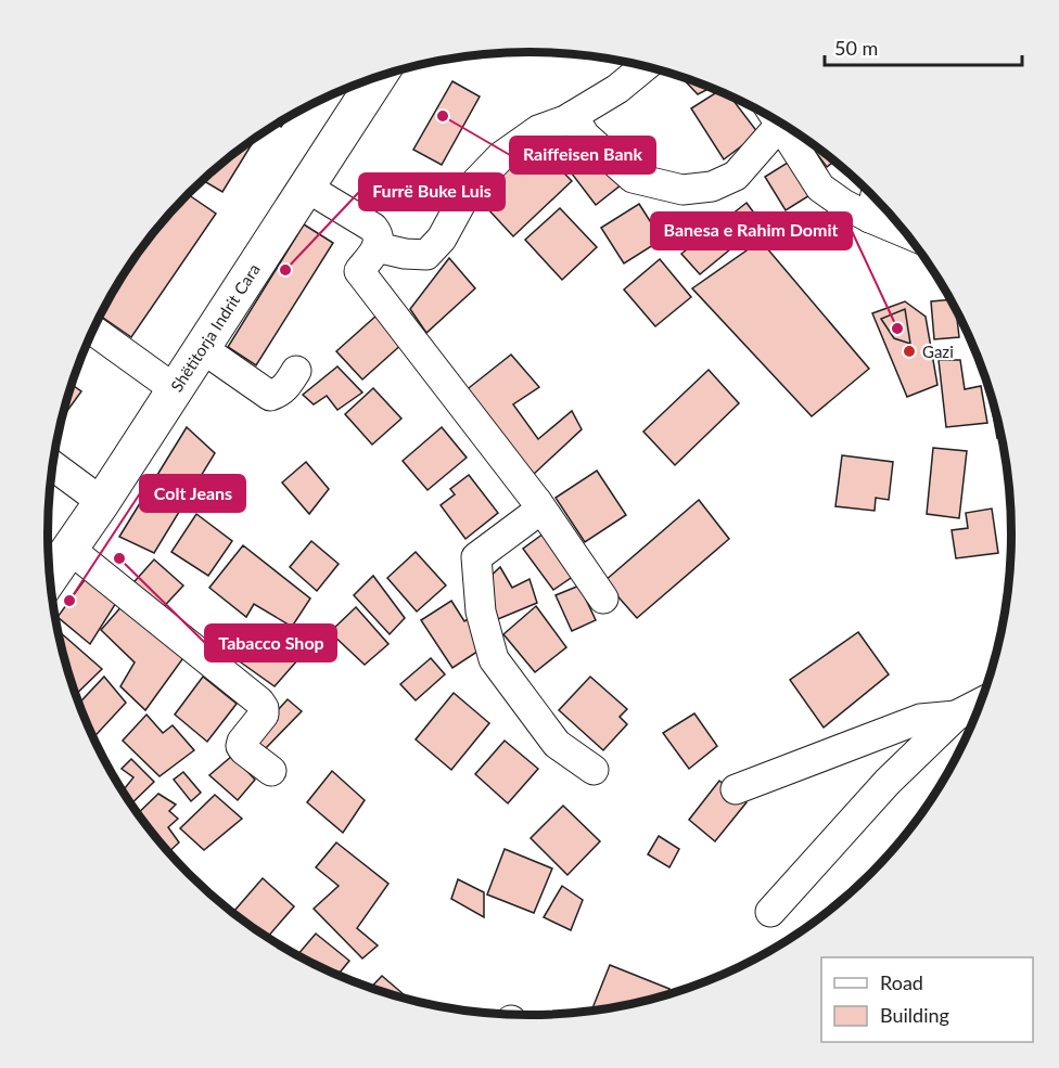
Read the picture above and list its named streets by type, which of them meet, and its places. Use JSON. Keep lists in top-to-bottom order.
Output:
{
  "streets": {
    "main road": ["Shëtitorja Indrit Cara"]
  },
  "places": [
    "Raiffeisen Bank",
    "Furrë Buke Luis",
    "Banesa e Rahim Domit",
    "Gazi",
    "Tabacco Shop",
    "Colt Jeans"
  ],
  "legend": ["Road", "Building"],
  "scale_bar": "50 m"
}
